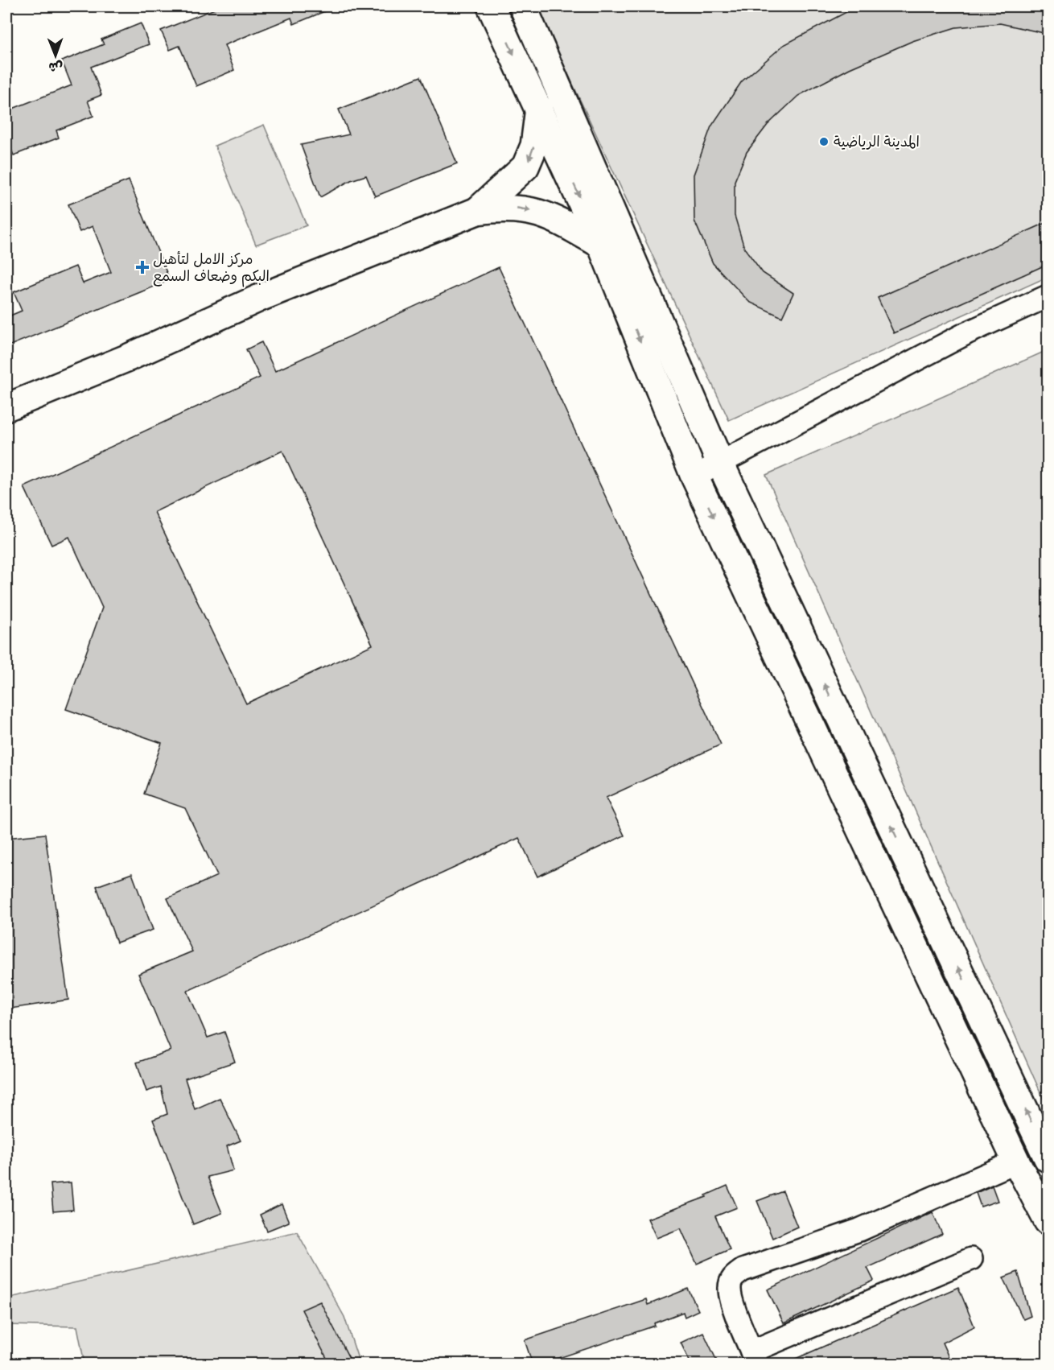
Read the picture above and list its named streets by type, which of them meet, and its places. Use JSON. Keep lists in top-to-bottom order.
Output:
{
  "places": {
    "other": ["المدينة الرياضية"],
    "health": ["مركز الامل لتأهيل البكم وضعاف السمع"]
  },
  "north": "bottom"
}
